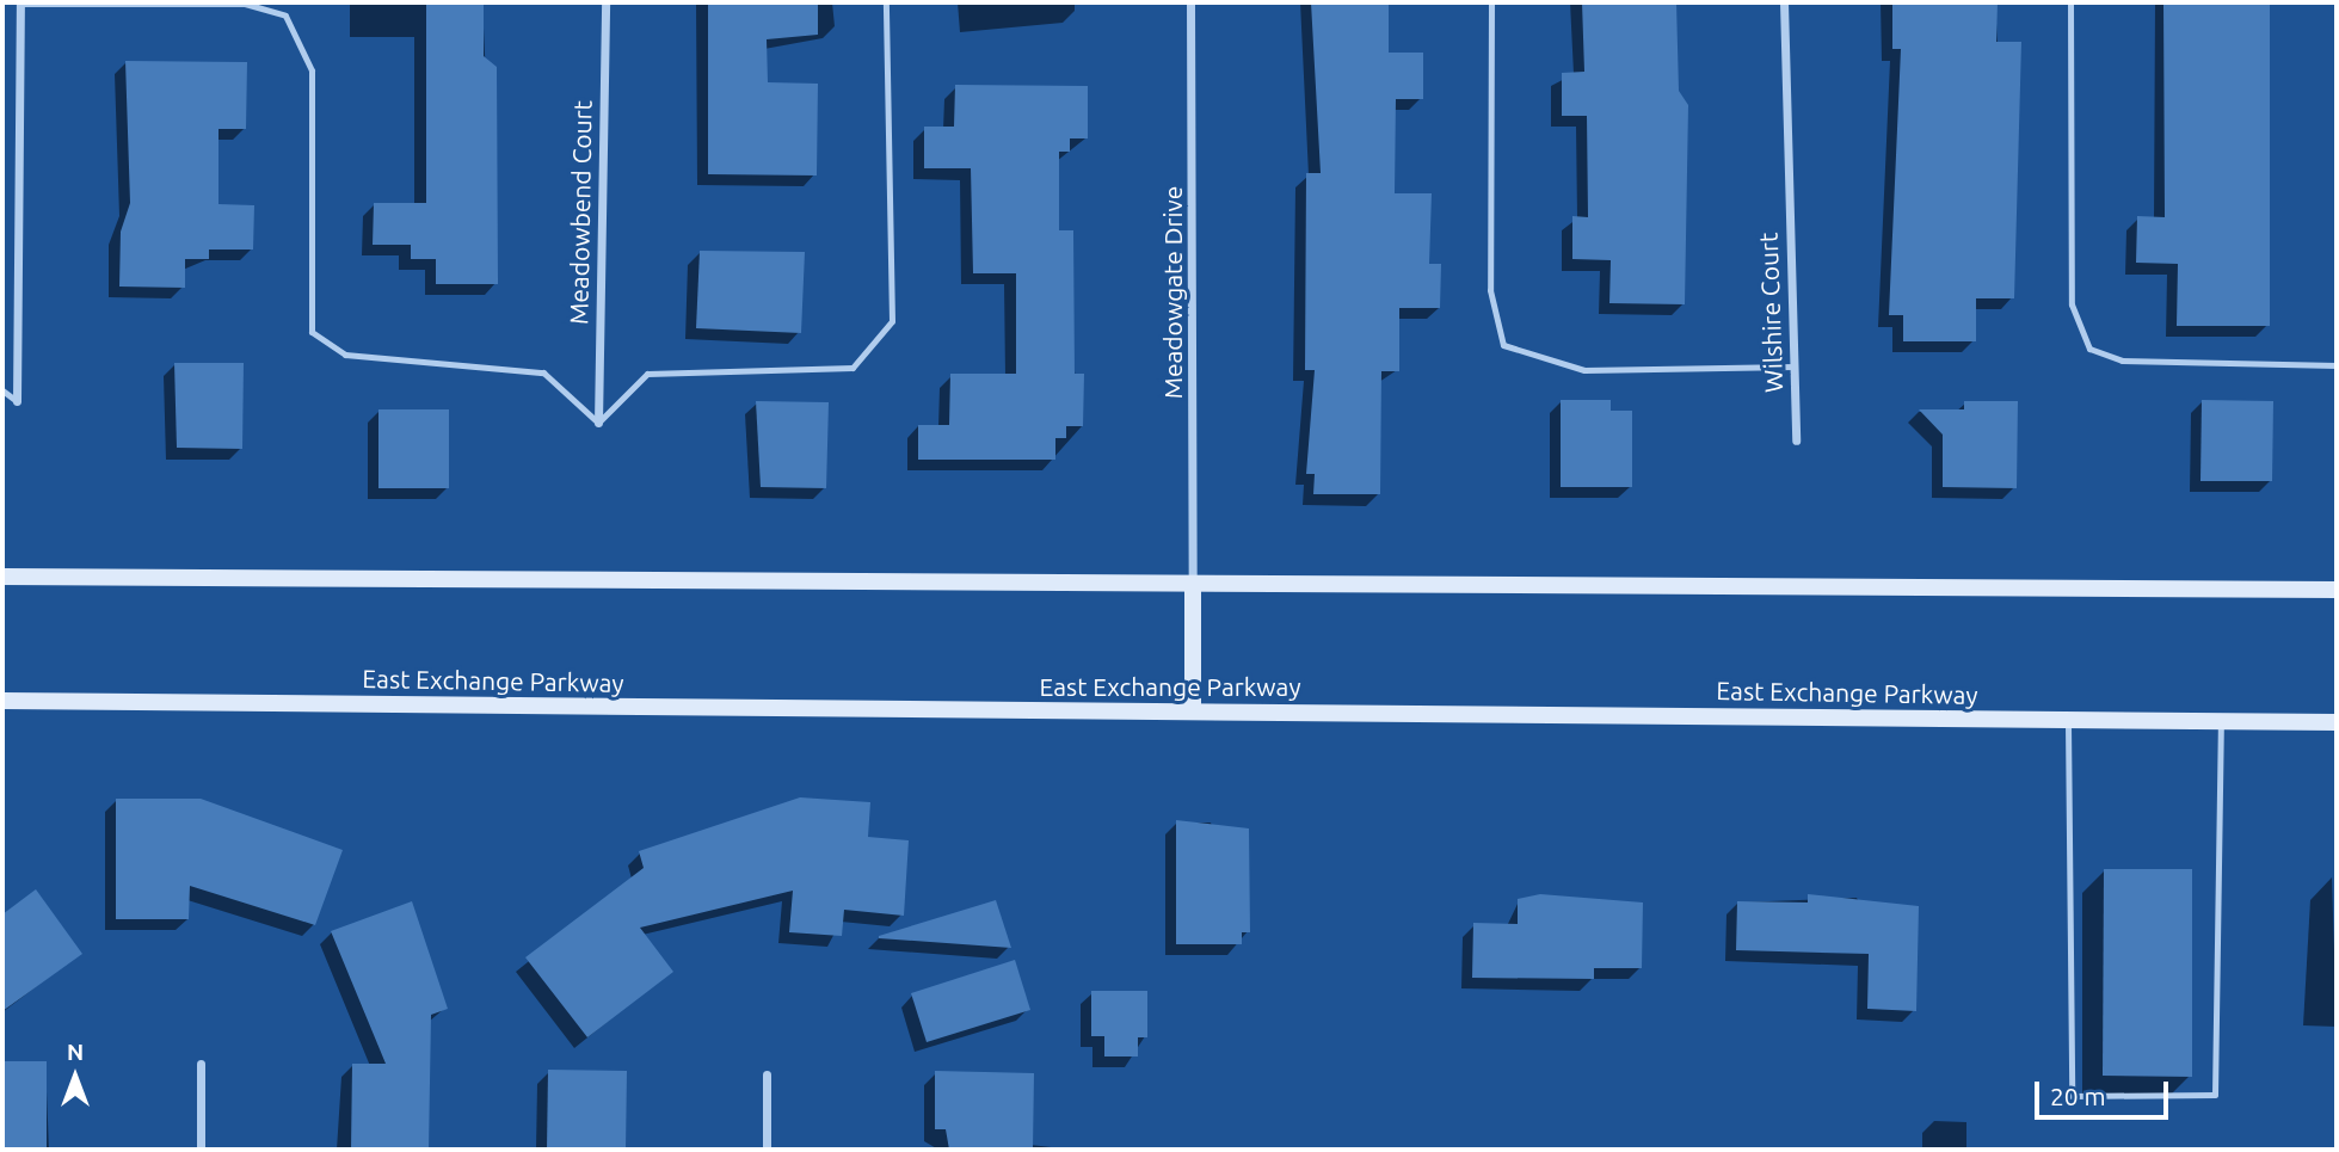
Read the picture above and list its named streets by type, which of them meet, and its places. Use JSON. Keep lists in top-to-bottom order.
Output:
{
  "streets": {
    "main road": ["East Exchange Parkway"],
    "street": ["Meadowbend Court", "Meadowgate Drive", "Wilshire Court"]
  },
  "scale_bar": "20 m",
  "north": "top"
}
